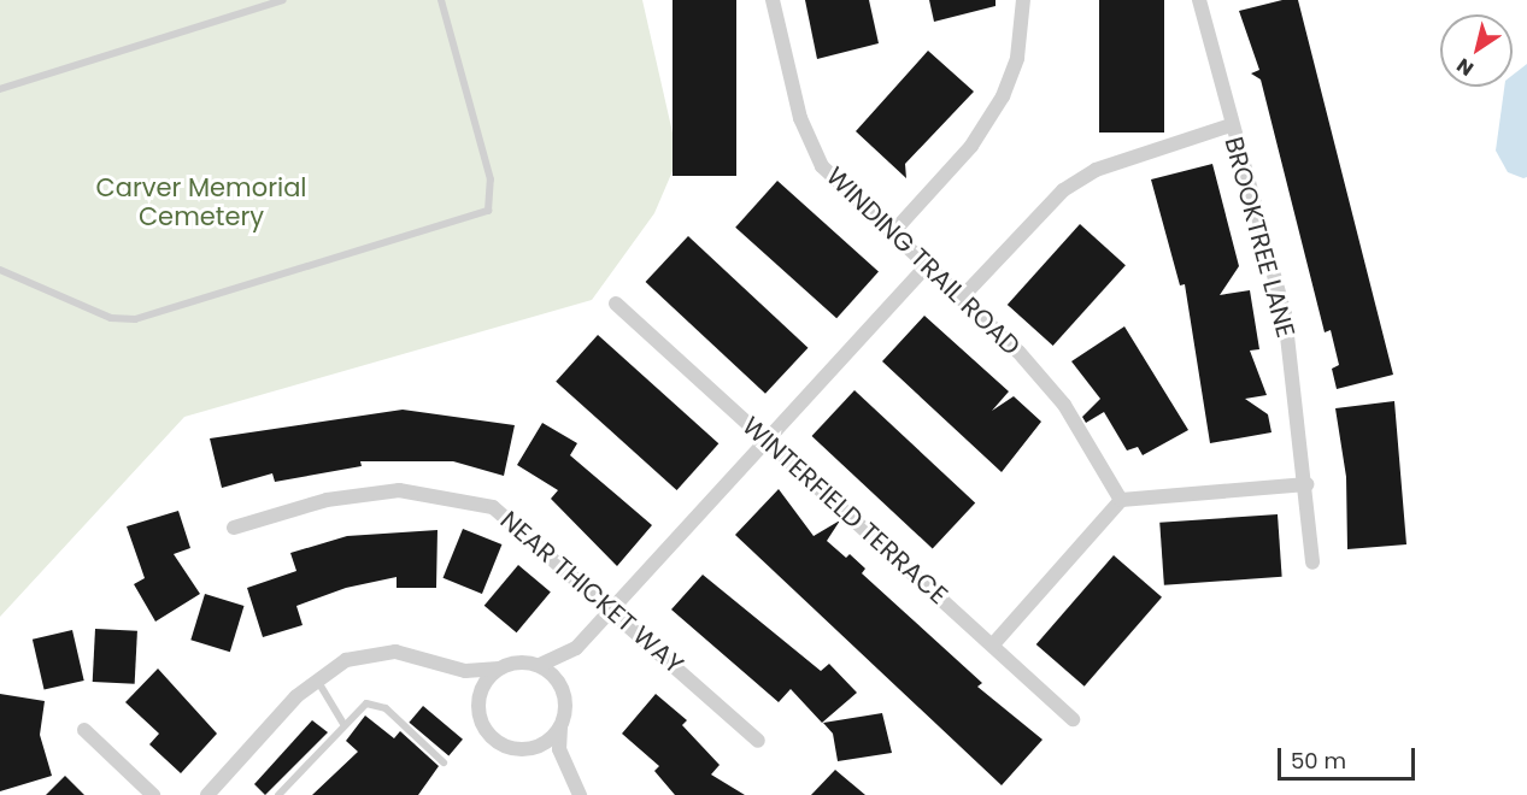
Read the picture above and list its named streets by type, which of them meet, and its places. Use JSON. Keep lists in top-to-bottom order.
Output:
{
  "streets": {
    "street": [
      "BROOKTREE LANE",
      "WINDING TRAIL ROAD",
      "WINTERFIELD TERRACE",
      "NEAR THICKET WAY"
    ]
  },
  "parks": ["Carver Memorial Cemetery"],
  "scale_bar": "50 m",
  "north": "bottom left"
}
